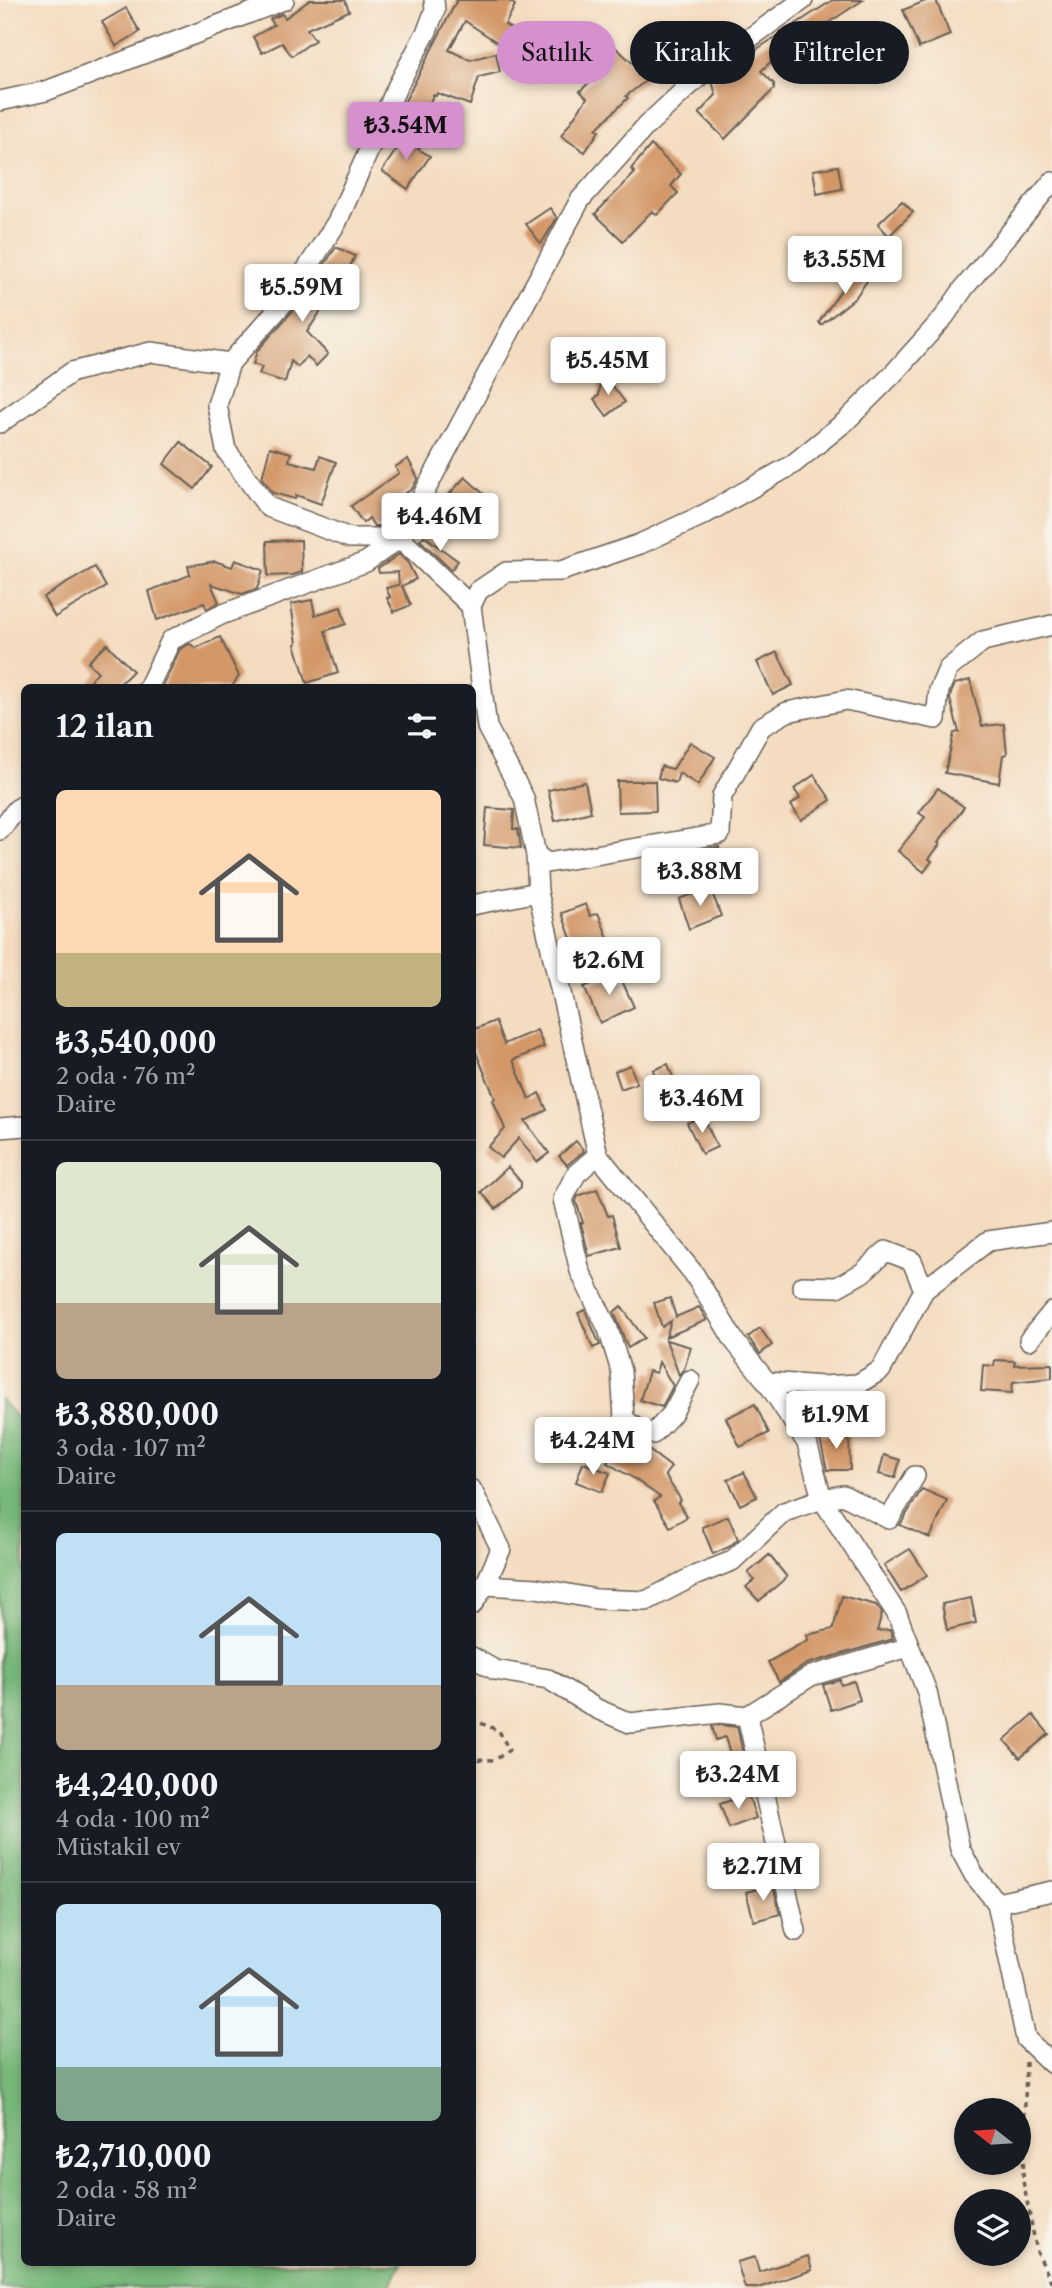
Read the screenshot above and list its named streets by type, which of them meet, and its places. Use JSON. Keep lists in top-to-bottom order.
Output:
{
  "north": "left",
  "page": {
    "chip": ["Satılık", "Kiralık", "Filtreler"],
    "price": [
      "₺3.54M",
      "₺3.55M",
      "₺5.59M",
      "₺5.45M",
      "₺4.46M",
      "₺3.88M",
      "₺2.6M",
      "₺3.46M",
      "₺1.9M",
      "₺4.24M",
      "₺3.24M",
      "₺2.71M"
    ],
    "heading": "12 ilan",
    "list": [
      {
        "name": "₺3,540,000",
        "note": "2 oda · 76 m² · Daire"
      },
      {
        "name": "₺3,880,000",
        "note": "3 oda · 107 m² · Daire"
      },
      {
        "name": "₺4,240,000",
        "note": "4 oda · 100 m² · Müstakil ev"
      },
      {
        "name": "₺2,710,000",
        "note": "2 oda · 58 m² · Daire"
      }
    ]
  }
}
